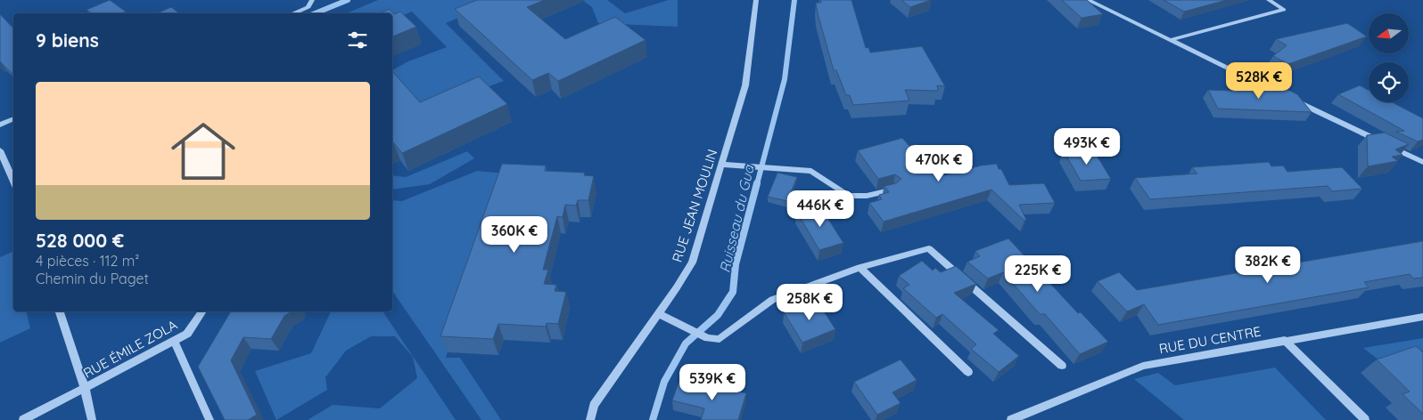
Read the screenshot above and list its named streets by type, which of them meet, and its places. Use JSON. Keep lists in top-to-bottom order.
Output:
{
  "streets": {
    "street": ["RUE JEAN MOULIN", "RUE DU CENTRE", "RUE ÉMILE ZOLA"]
  },
  "water": ["Ruisseau du Gua"],
  "north": "left",
  "page": {
    "heading": "9 biens",
    "price": [
      "528K €",
      "493K €",
      "470K €",
      "446K €",
      "360K €",
      "382K €",
      "225K €",
      "258K €",
      "539K €"
    ],
    "list": [
      {
        "name": "528 000 €",
        "note": "4 pièces · 112 m² · Chemin du Paget"
      }
    ]
  }
}
